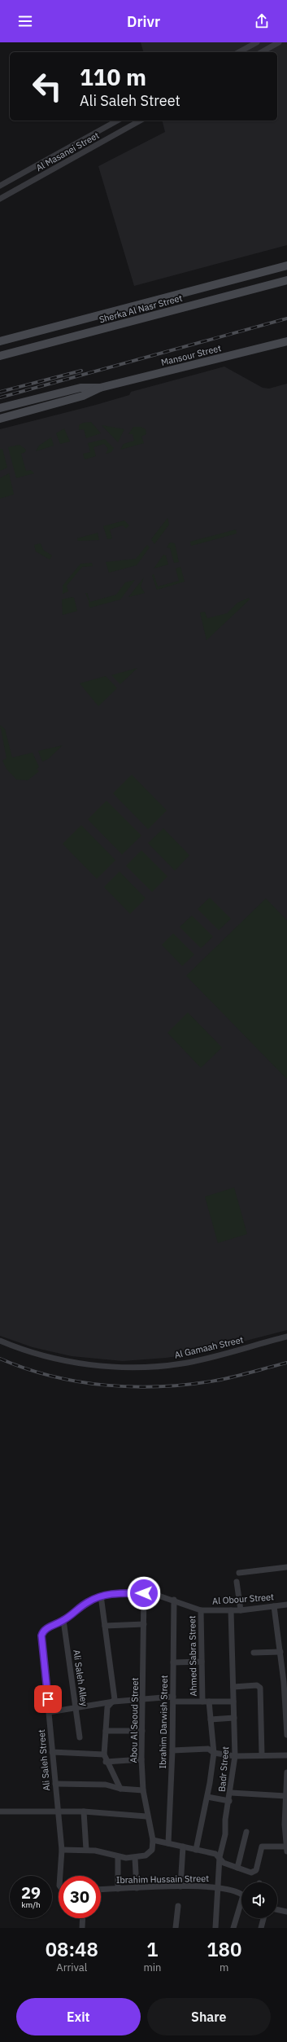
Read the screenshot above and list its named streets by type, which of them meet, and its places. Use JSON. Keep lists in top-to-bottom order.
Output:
{
  "streets": {
    "street": [
      "Al Masanei Street",
      "Sherka Al Nasr Street",
      "Mansour Street",
      "Al Gamaah Street",
      "Al Obour Street",
      "Ahmed Sabra Street",
      "Ali Saleh Alley",
      "Abou Al Seoud Street",
      "Ibrahim Darwish Street",
      "Ali Saleh Street",
      "Badr Street",
      "Ibrahim Hussain Street"
    ]
  },
  "crossings": [
    ["Al Obour Street", "Ahmed Sabra Street"],
    ["Al Obour Street", "Ali Saleh Alley"],
    ["Al Obour Street", "Abou Al Seoud Street"],
    ["Al Obour Street", "Ibrahim Darwish Street"],
    ["Al Obour Street", "Ali Saleh Street"],
    ["Al Obour Street", "Badr Street"],
    ["Badr Street", "Ibrahim Hussain Street"]
  ],
  "page": {
    "header": "Drivr",
    "turn": ["110 m", "Ali Saleh Street"],
    "speed": "29 km/h",
    "limit": "30",
    "eta": [
      "08:48",
      "Arrival",
      "1",
      "min",
      "180",
      "m"
    ],
    "buttons": ["Exit", "Share"]
  }
}
